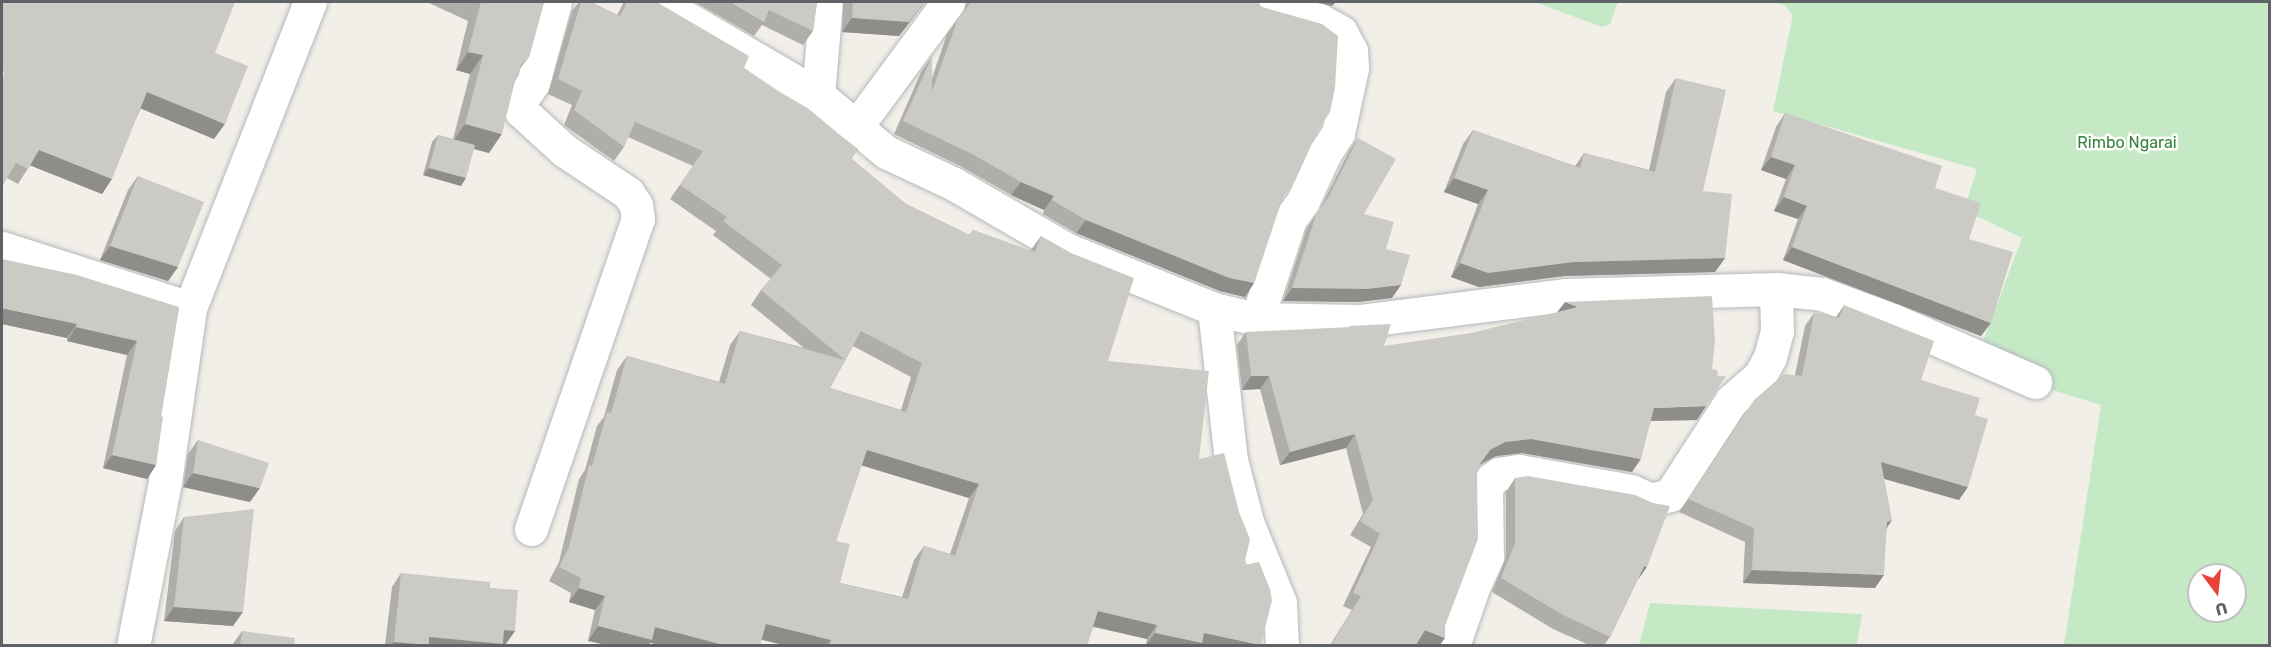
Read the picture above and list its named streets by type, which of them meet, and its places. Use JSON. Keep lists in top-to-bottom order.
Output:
{
  "parks": ["Rimbo Ngarai"],
  "north": "bottom"
}
